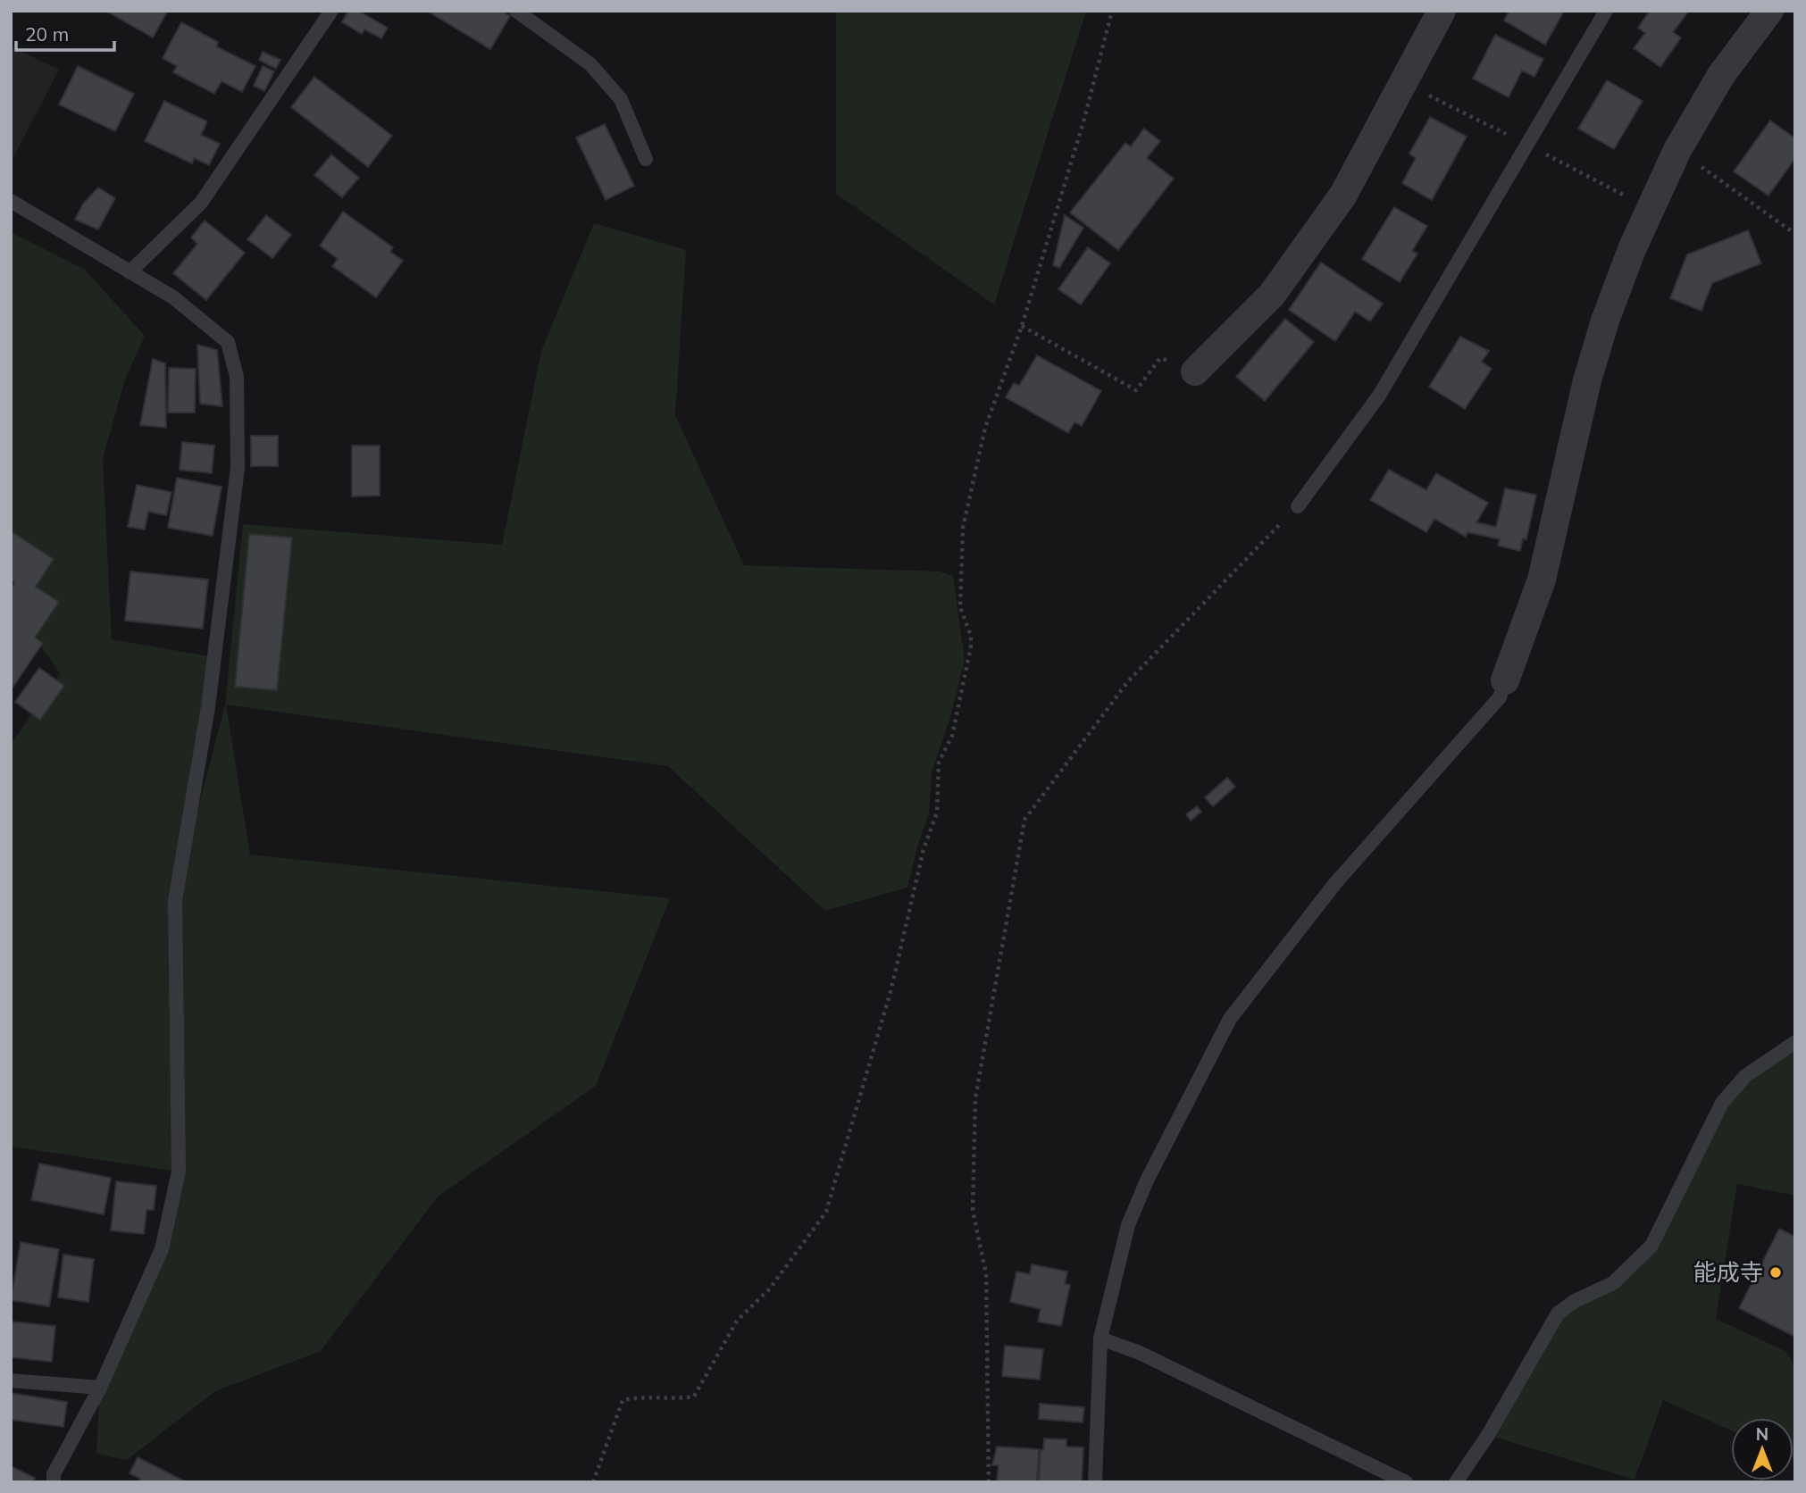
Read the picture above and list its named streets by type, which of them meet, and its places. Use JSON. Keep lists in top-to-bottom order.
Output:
{
  "places": ["能成寺"],
  "scale_bar": "20 m",
  "north": "top"
}
